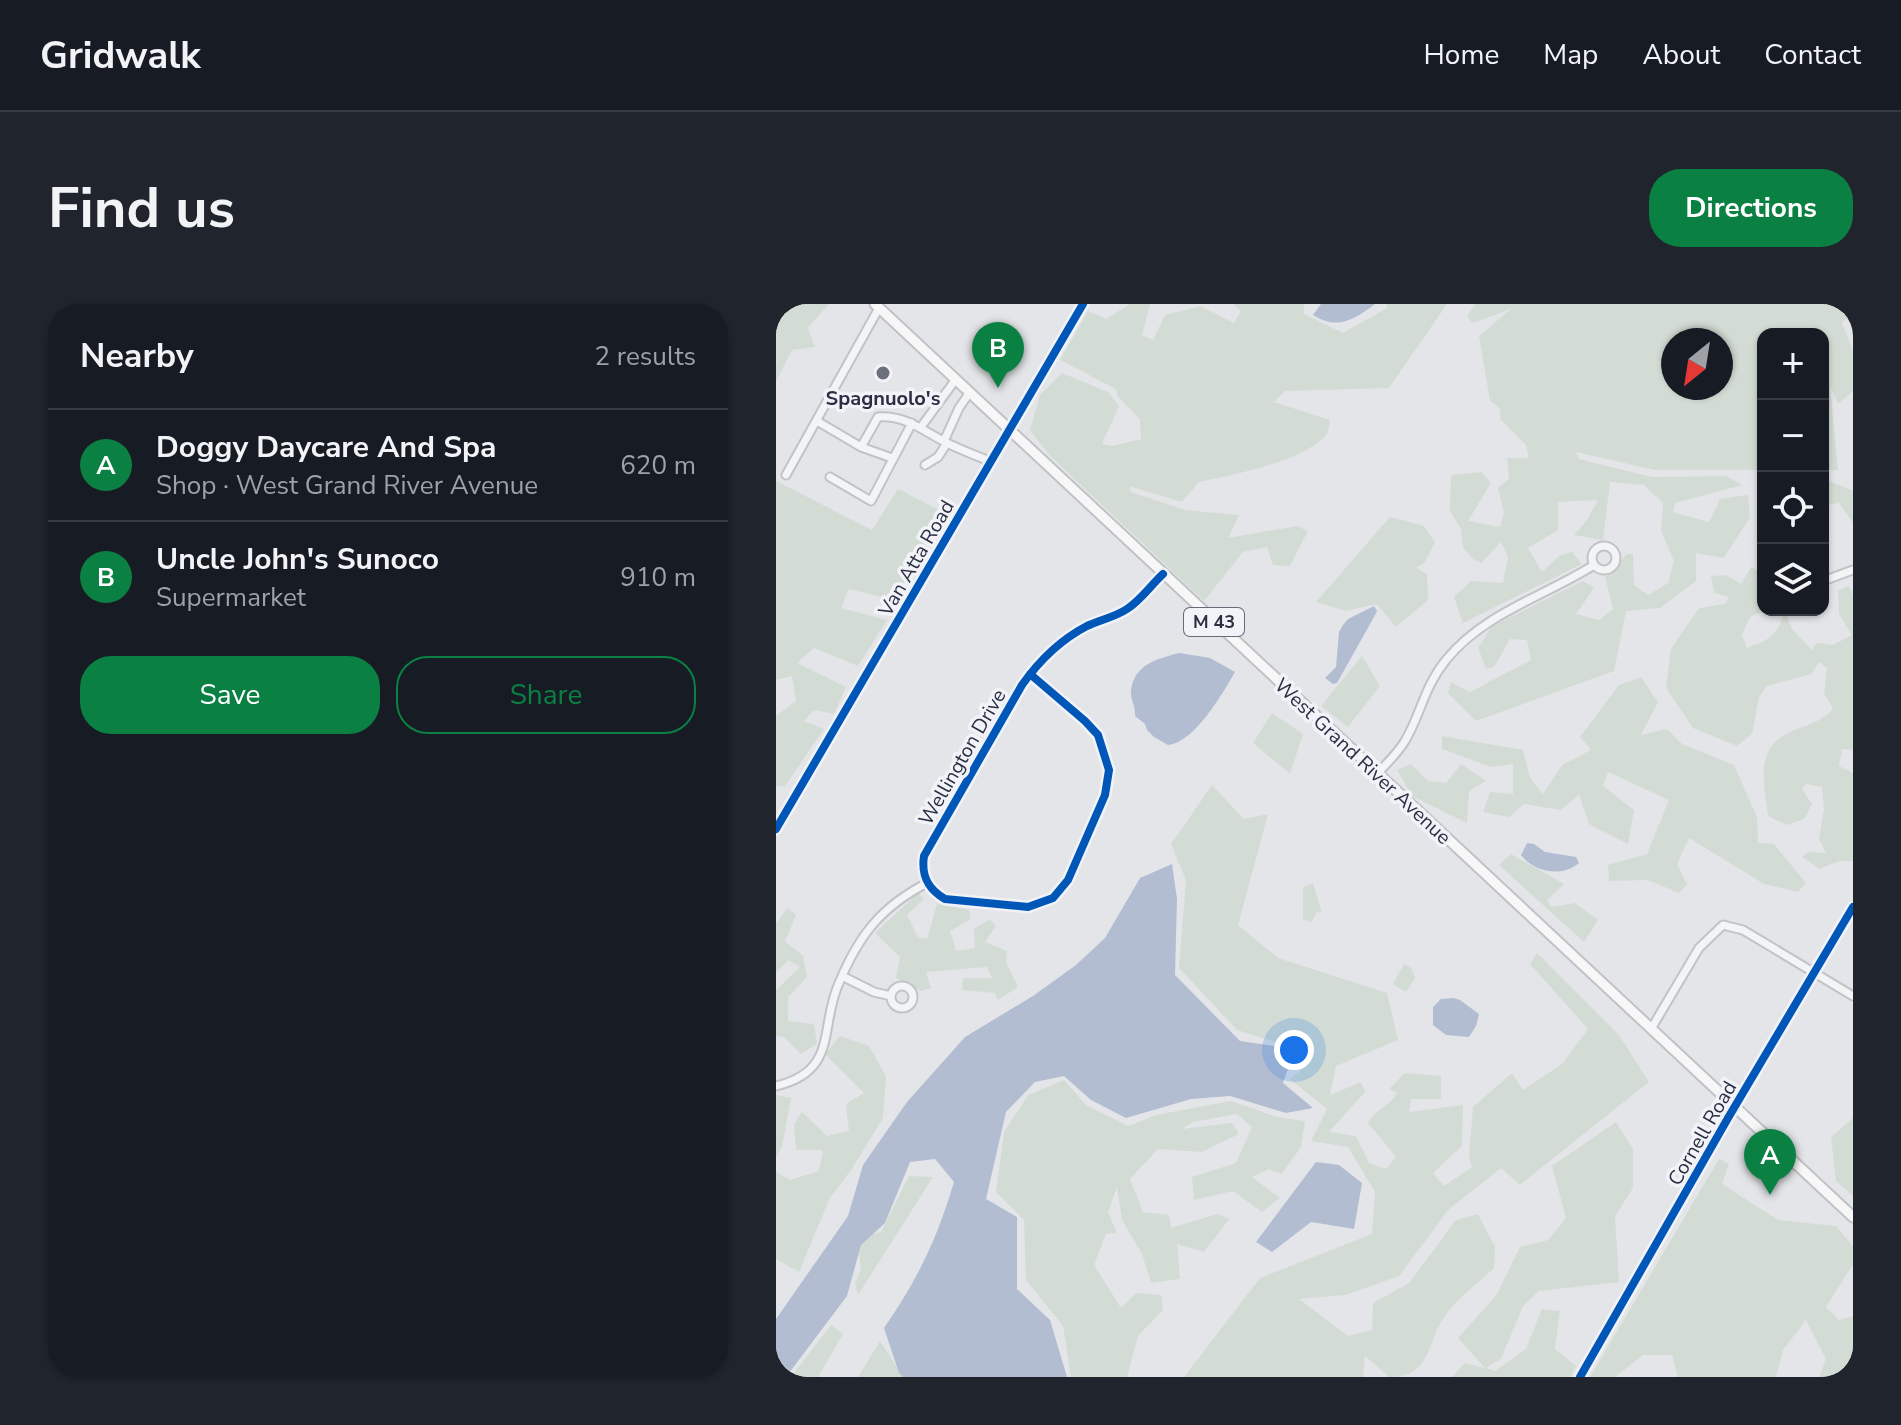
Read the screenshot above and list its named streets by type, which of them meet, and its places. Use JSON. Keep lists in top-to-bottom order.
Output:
{
  "streets": {
    "main road": ["M 43", "West Grand River Avenue"],
    "street": ["Van Atta Road", "Wellington Drive", "Cornell Road"]
  },
  "crossings": [
    ["Van Atta Road", "West Grand River Avenue"],
    ["Wellington Drive", "West Grand River Avenue"],
    ["West Grand River Avenue", "Cornell Road"]
  ],
  "places": ["Spagnuolo's"],
  "north": "bottom left",
  "page": {
    "header": "Gridwalk",
    "nav": [
      "Home",
      "Map",
      "About",
      "Contact"
    ],
    "buttons": [
      "Directions",
      ["Save", "Share"]
    ],
    "title": "Find us",
    "heading": ["Nearby", "2 results"],
    "pins": ["B", "A"],
    "map_buttons": ["+", "−"],
    "list": [
      {
        "mark": "A",
        "name": "Doggy Daycare And Spa",
        "note": "Shop · West Grand River Avenue",
        "value": "620 m"
      },
      {
        "mark": "B",
        "name": "Uncle John's Sunoco",
        "note": "Supermarket",
        "value": "910 m"
      }
    ]
  }
}
